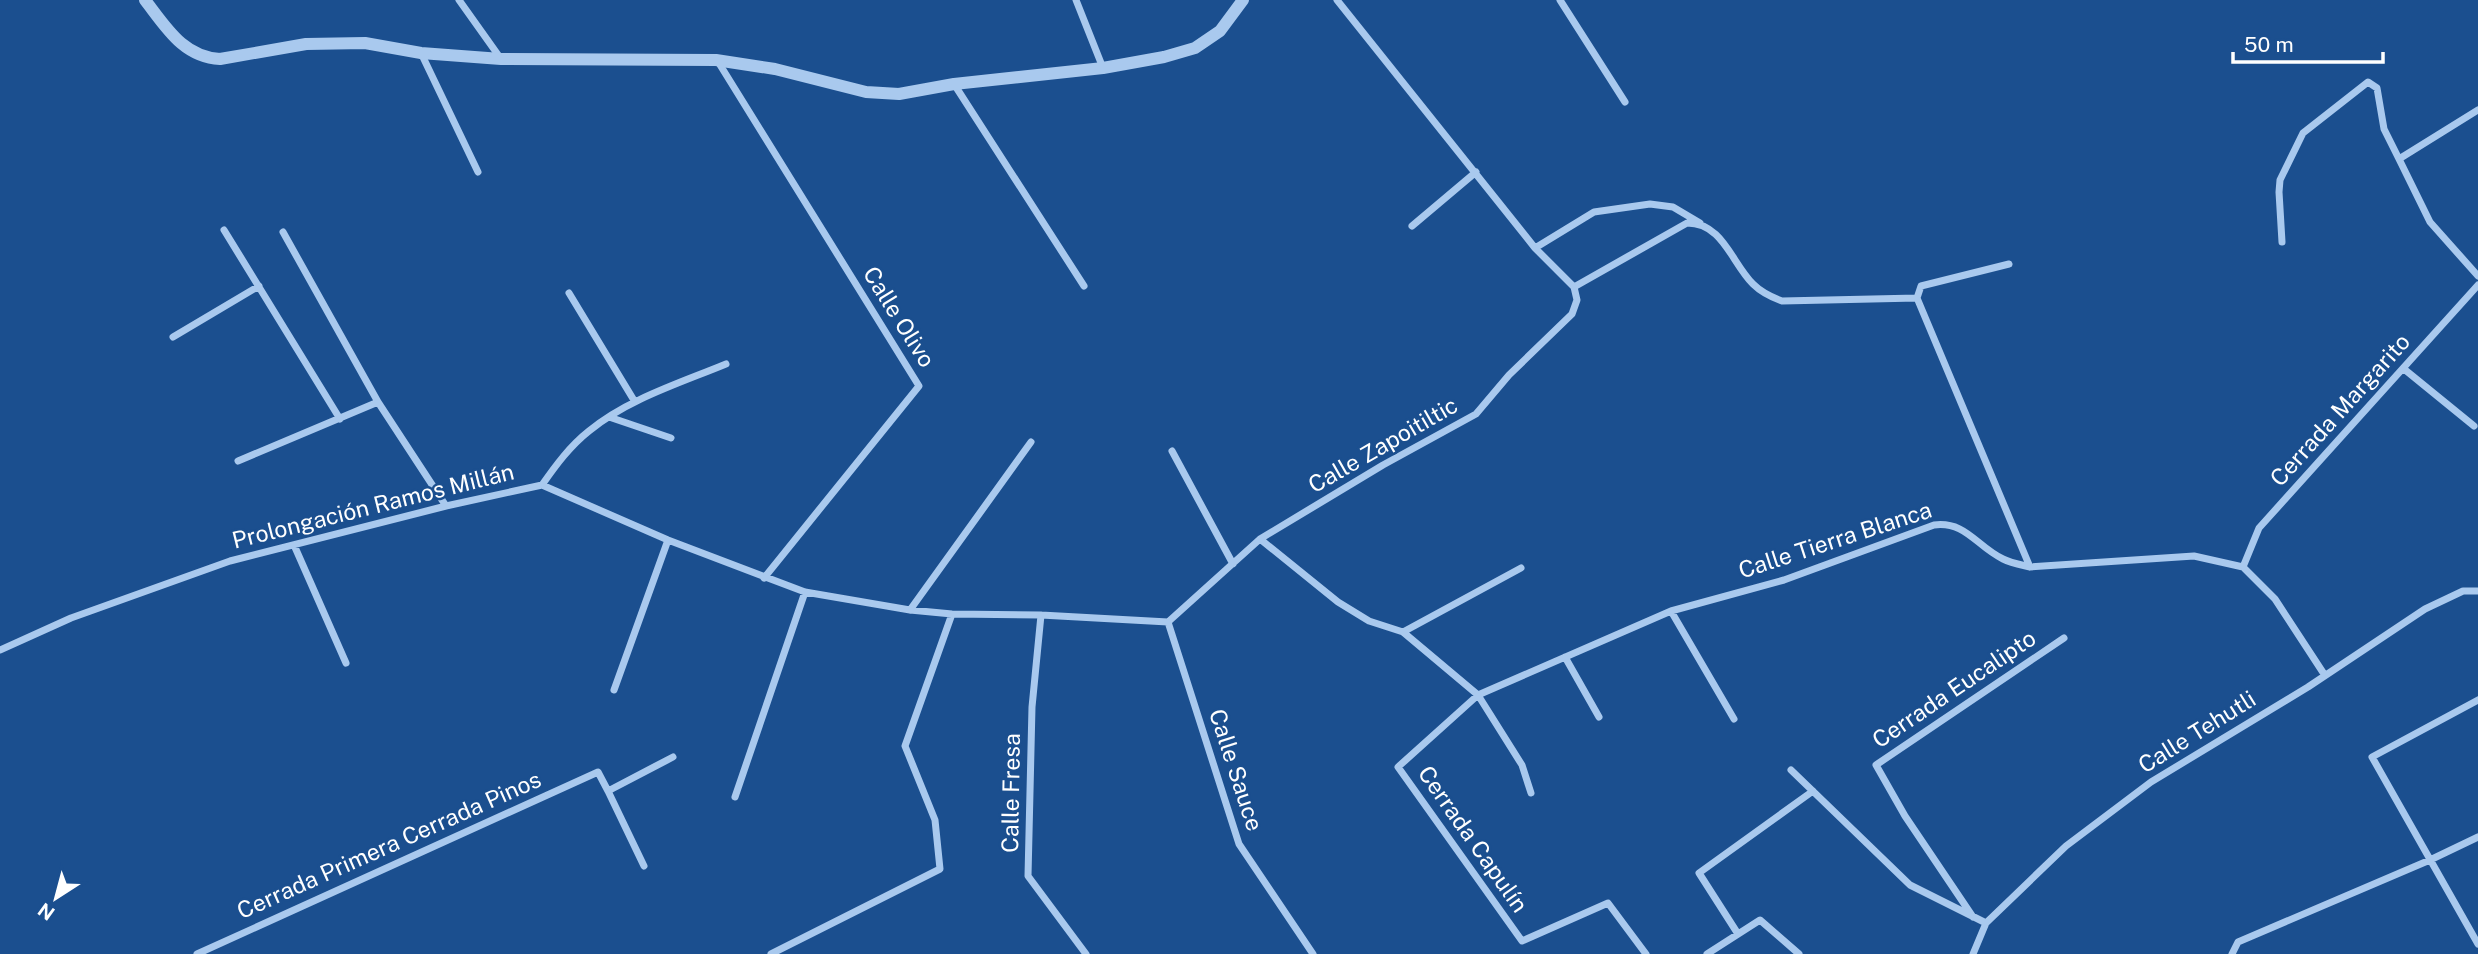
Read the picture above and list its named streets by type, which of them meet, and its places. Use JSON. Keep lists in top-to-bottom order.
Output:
{
  "streets": {
    "street": [
      "Calle Olivo",
      "Cerrada Margarito",
      "Calle Zapoitiltic",
      "Prolongación Ramos Millán",
      "Calle Tierra Blanca",
      "Cerrada Eucalipto",
      "Calle Tehutli",
      "Calle Sauce",
      "Calle Fresa",
      "Cerrada Capulín",
      "Cerrada Primera Cerrada Pinos"
    ]
  },
  "crossings": [
    ["Calle Olivo", "Prolongación Ramos Millán"],
    ["Cerrada Margarito", "Calle Tierra Blanca"],
    ["Calle Zapoitiltic", "Prolongación Ramos Millán"],
    ["Calle Zapoitiltic", "Calle Sauce"],
    ["Prolongación Ramos Millán", "Calle Sauce"],
    ["Prolongación Ramos Millán", "Calle Fresa"],
    ["Calle Tierra Blanca", "Cerrada Capulín"]
  ],
  "scale_bar": "50 m",
  "north": "bottom left"
}
